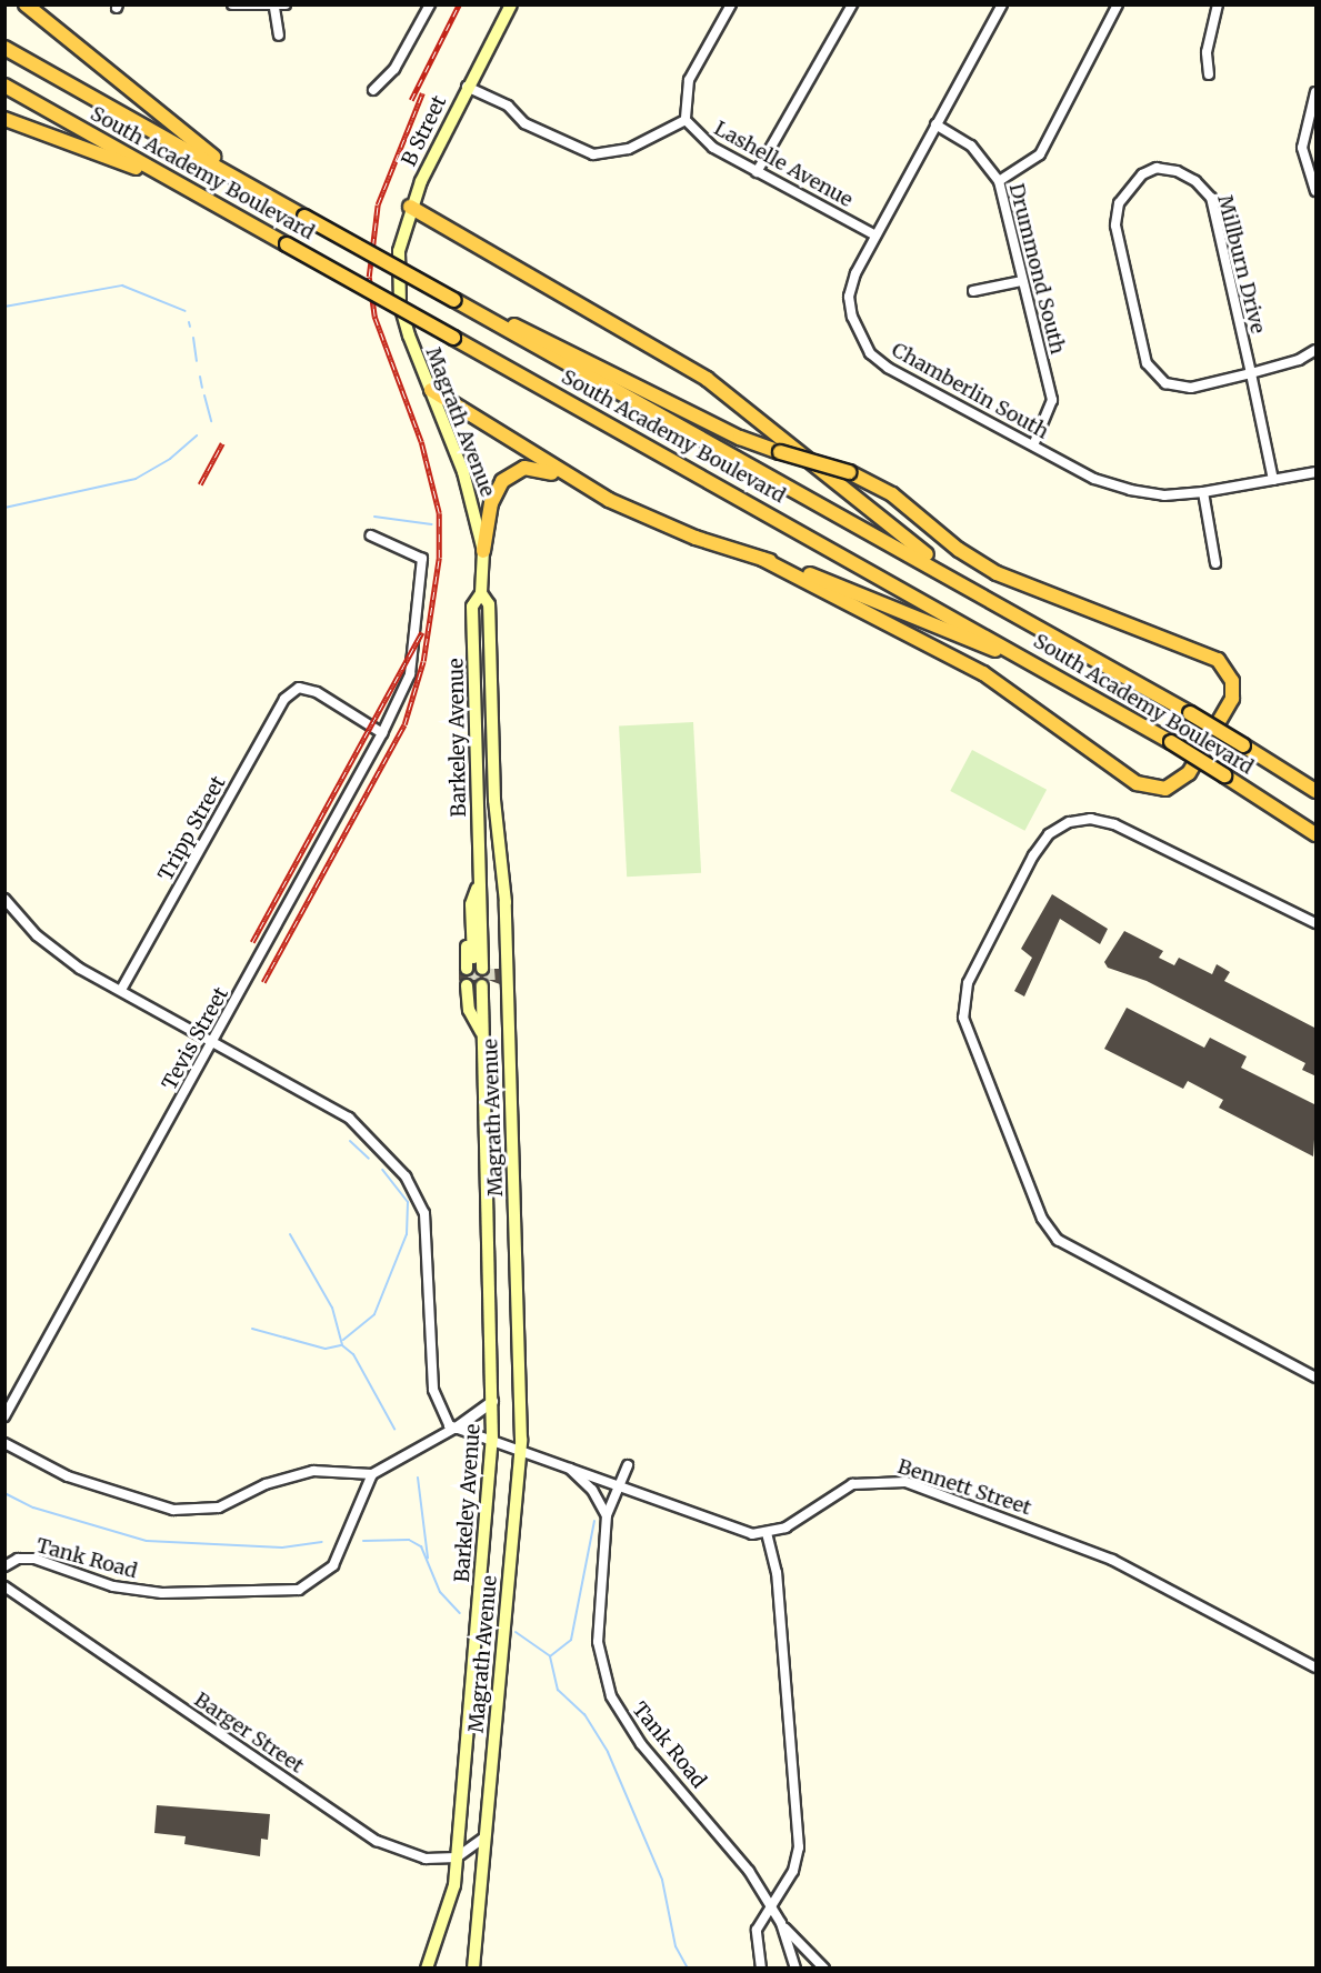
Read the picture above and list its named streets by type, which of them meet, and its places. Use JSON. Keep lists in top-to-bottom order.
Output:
{
  "streets": {
    "highway": ["South Academy Boulevard"],
    "main road": ["B Street", "Magrath Avenue", "Barkeley Avenue"],
    "street": [
      "Lashelle Avenue",
      "Millburn Drive",
      "Drummond South",
      "Chamberlin South",
      "Tripp Street",
      "Tevis Street",
      "Bennett Street",
      "Tank Road",
      "Barger Street"
    ]
  },
  "crossings": [
    ["B Street", "Magrath Avenue"],
    ["Lashelle Avenue", "Chamberlin South"],
    ["Millburn Drive", "Chamberlin South"],
    ["Drummond South", "Chamberlin South"],
    ["Magrath Avenue", "Barkeley Avenue"],
    ["Barkeley Avenue", "Barger Street"],
    ["Tripp Street", "Tevis Street"]
  ]
}
